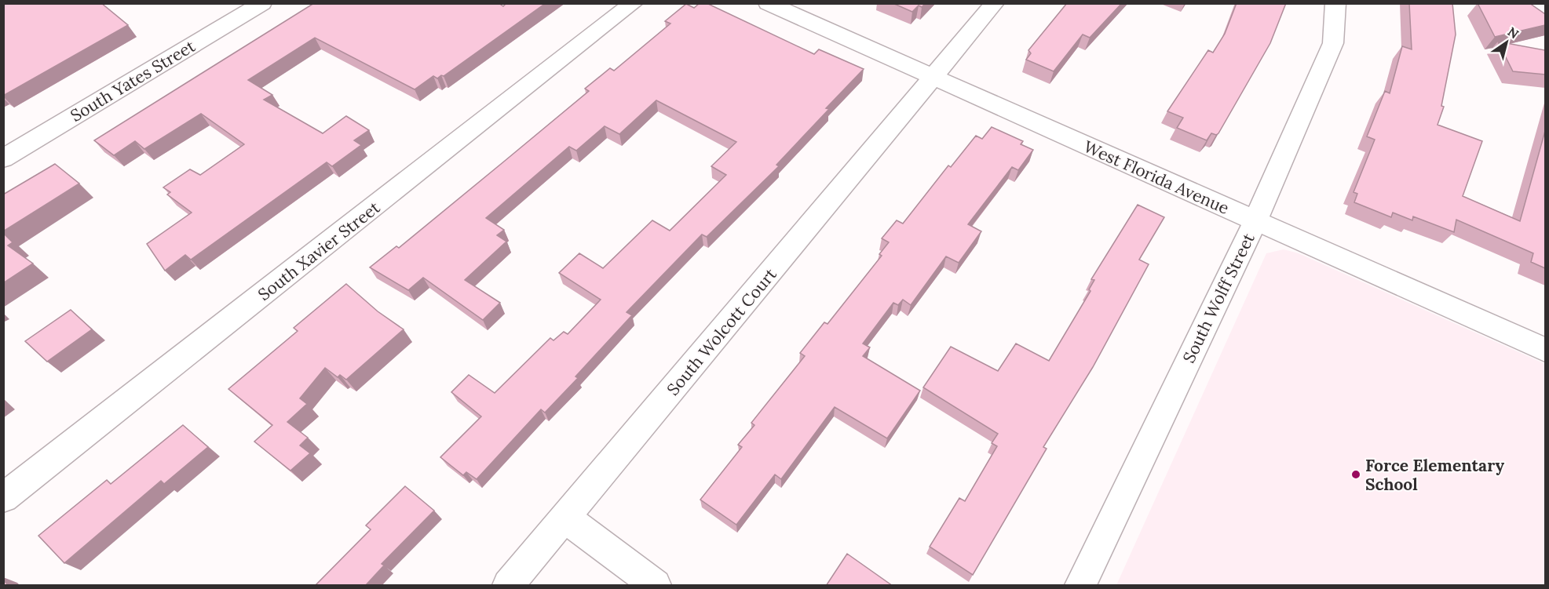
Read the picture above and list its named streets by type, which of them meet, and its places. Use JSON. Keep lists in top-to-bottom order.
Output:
{
  "streets": {
    "street": [
      "South Yates Street",
      "West Florida Avenue",
      "South Xavier Street",
      "South Wolff Street",
      "South Wolcott Court"
    ]
  },
  "crossings": [
    ["West Florida Avenue", "South Wolff Street"],
    ["West Florida Avenue", "South Wolcott Court"]
  ],
  "places": ["Force Elementary School"],
  "north": "top right"
}
